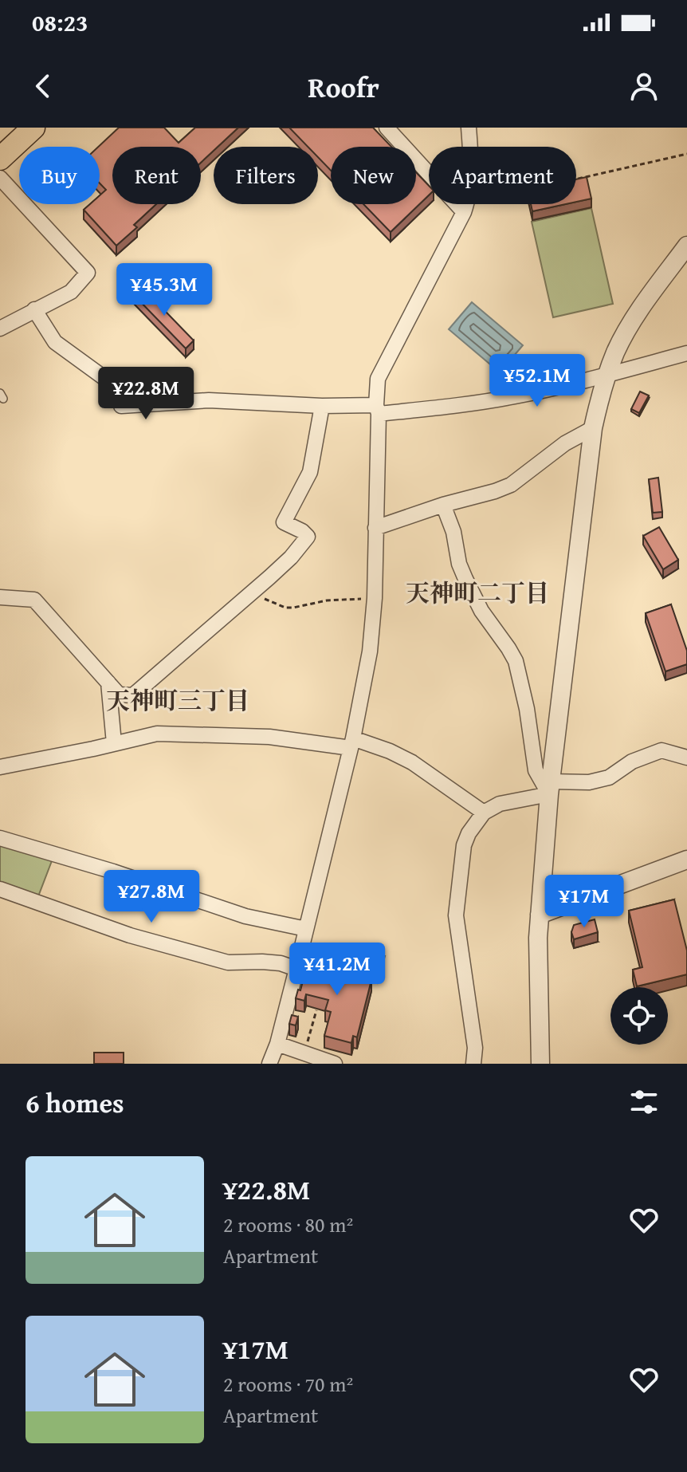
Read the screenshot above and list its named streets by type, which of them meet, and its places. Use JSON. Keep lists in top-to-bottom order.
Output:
{
  "districts": ["天神町二丁目", "天神町三丁目"],
  "page": {
    "status": "08:23",
    "header": "Roofr",
    "chip": [
      "Buy",
      "Rent",
      "Filters",
      "New",
      "Apartment"
    ],
    "price": [
      "¥45.3M",
      "¥52.1M",
      "¥22.8M",
      "¥27.8M",
      "¥17M",
      "¥41.2M"
    ],
    "heading": "6 homes",
    "list": [
      {
        "name": "¥22.8M",
        "note": "2 rooms · 80 m² · Apartment"
      },
      {
        "name": "¥17M",
        "note": "2 rooms · 70 m² · Apartment"
      }
    ]
  }
}
